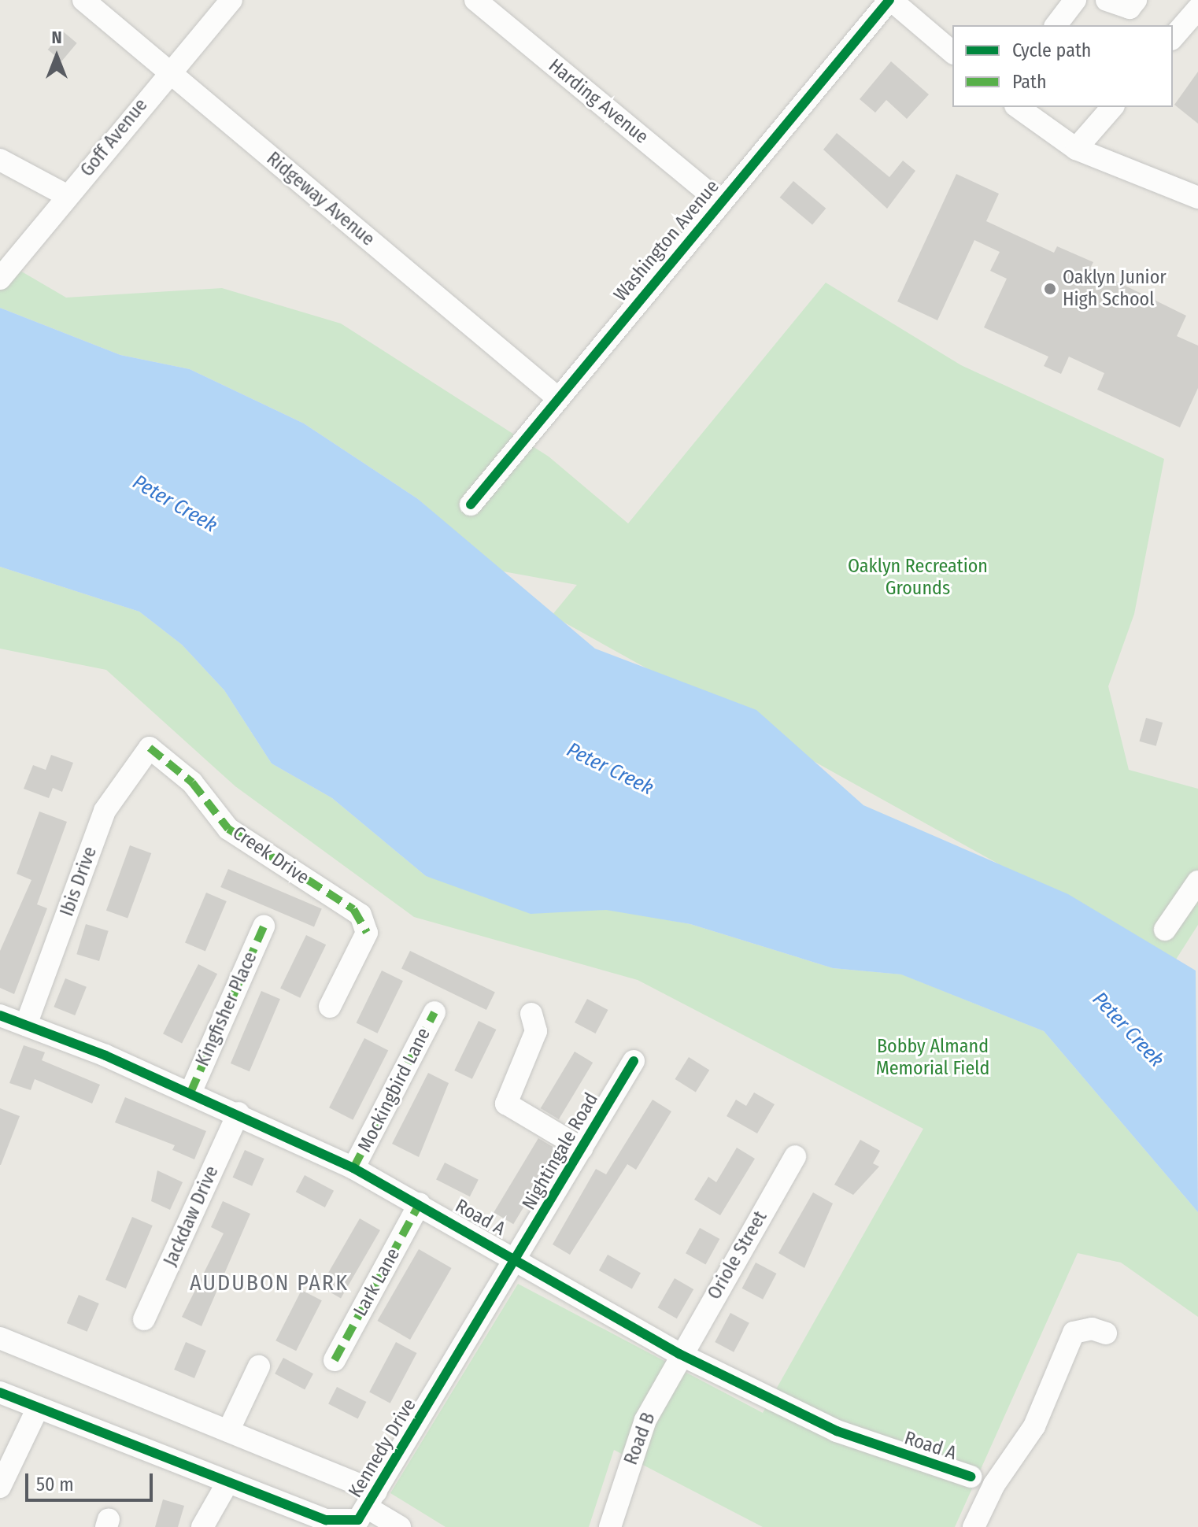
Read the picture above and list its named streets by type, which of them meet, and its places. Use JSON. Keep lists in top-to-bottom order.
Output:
{
  "streets": {
    "street": [
      "Harding Avenue",
      "Goff Avenue",
      "Ridgeway Avenue",
      "Washington Avenue",
      "Creek Drive",
      "Ibis Drive",
      "Kingfisher Place",
      "Mockingbird Lane",
      "Nightingale Road",
      "Jackdaw Drive",
      "Road A",
      "Oriole Street",
      "Lark Lane",
      "Road B",
      "Kennedy Drive"
    ]
  },
  "crossings": [
    ["Harding Avenue", "Washington Avenue"],
    ["Goff Avenue", "Ridgeway Avenue"],
    ["Ridgeway Avenue", "Washington Avenue"],
    ["Creek Drive", "Ibis Drive"],
    ["Ibis Drive", "Road A"],
    ["Kingfisher Place", "Road A"],
    ["Mockingbird Lane", "Road A"],
    ["Nightingale Road", "Road A"],
    ["Nightingale Road", "Kennedy Drive"],
    ["Jackdaw Drive", "Road A"],
    ["Road A", "Oriole Street"],
    ["Road A", "Lark Lane"],
    ["Road A", "Road B"],
    ["Road A", "Kennedy Drive"],
    ["Oriole Street", "Road B"]
  ],
  "districts": ["AUDUBON PARK"],
  "water": ["Peter Creek"],
  "parks": ["Oaklyn Recreation Grounds", "Bobby Almand Memorial Field"],
  "places": ["Oaklyn Junior High School"],
  "legend": ["Cycle path", "Path"],
  "scale_bar": "50 m",
  "north": "top"
}
